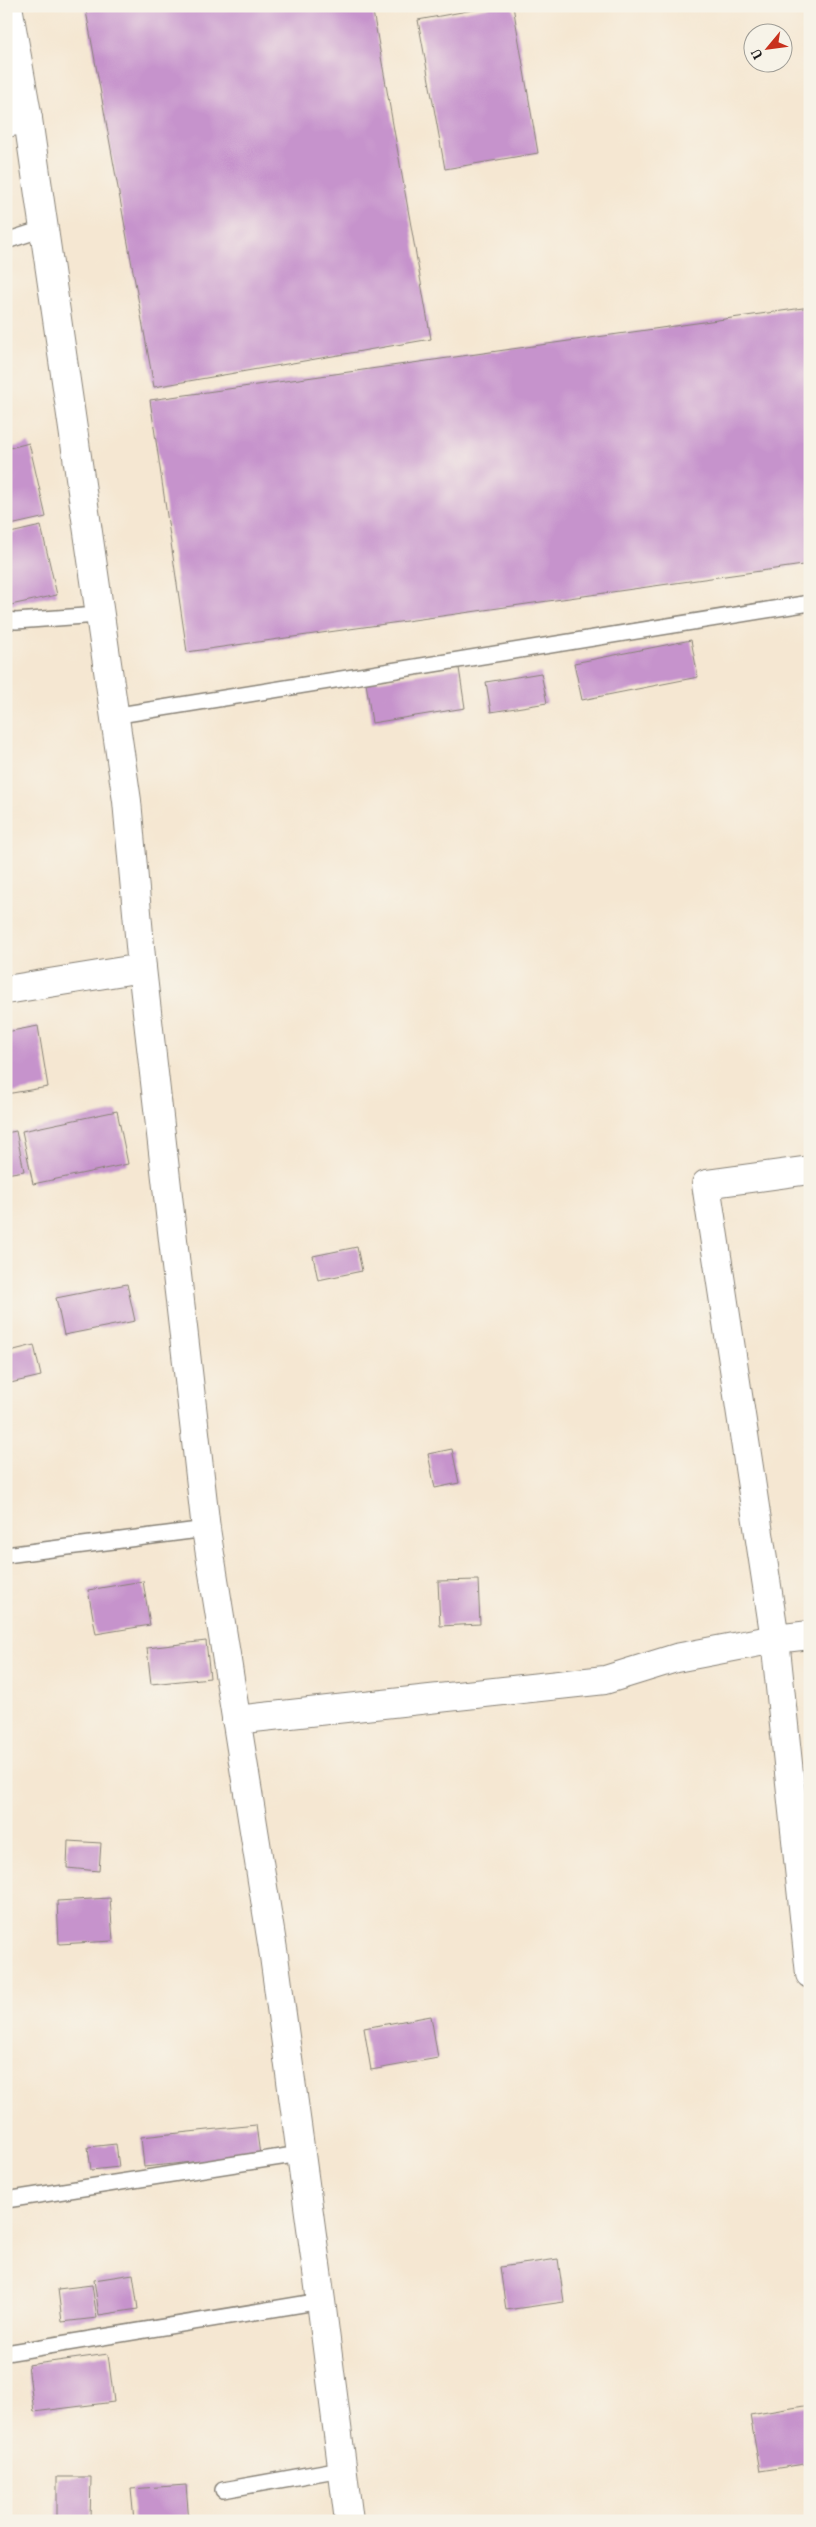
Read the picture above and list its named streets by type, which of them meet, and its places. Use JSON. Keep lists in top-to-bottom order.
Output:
{
  "north": "bottom left"
}
